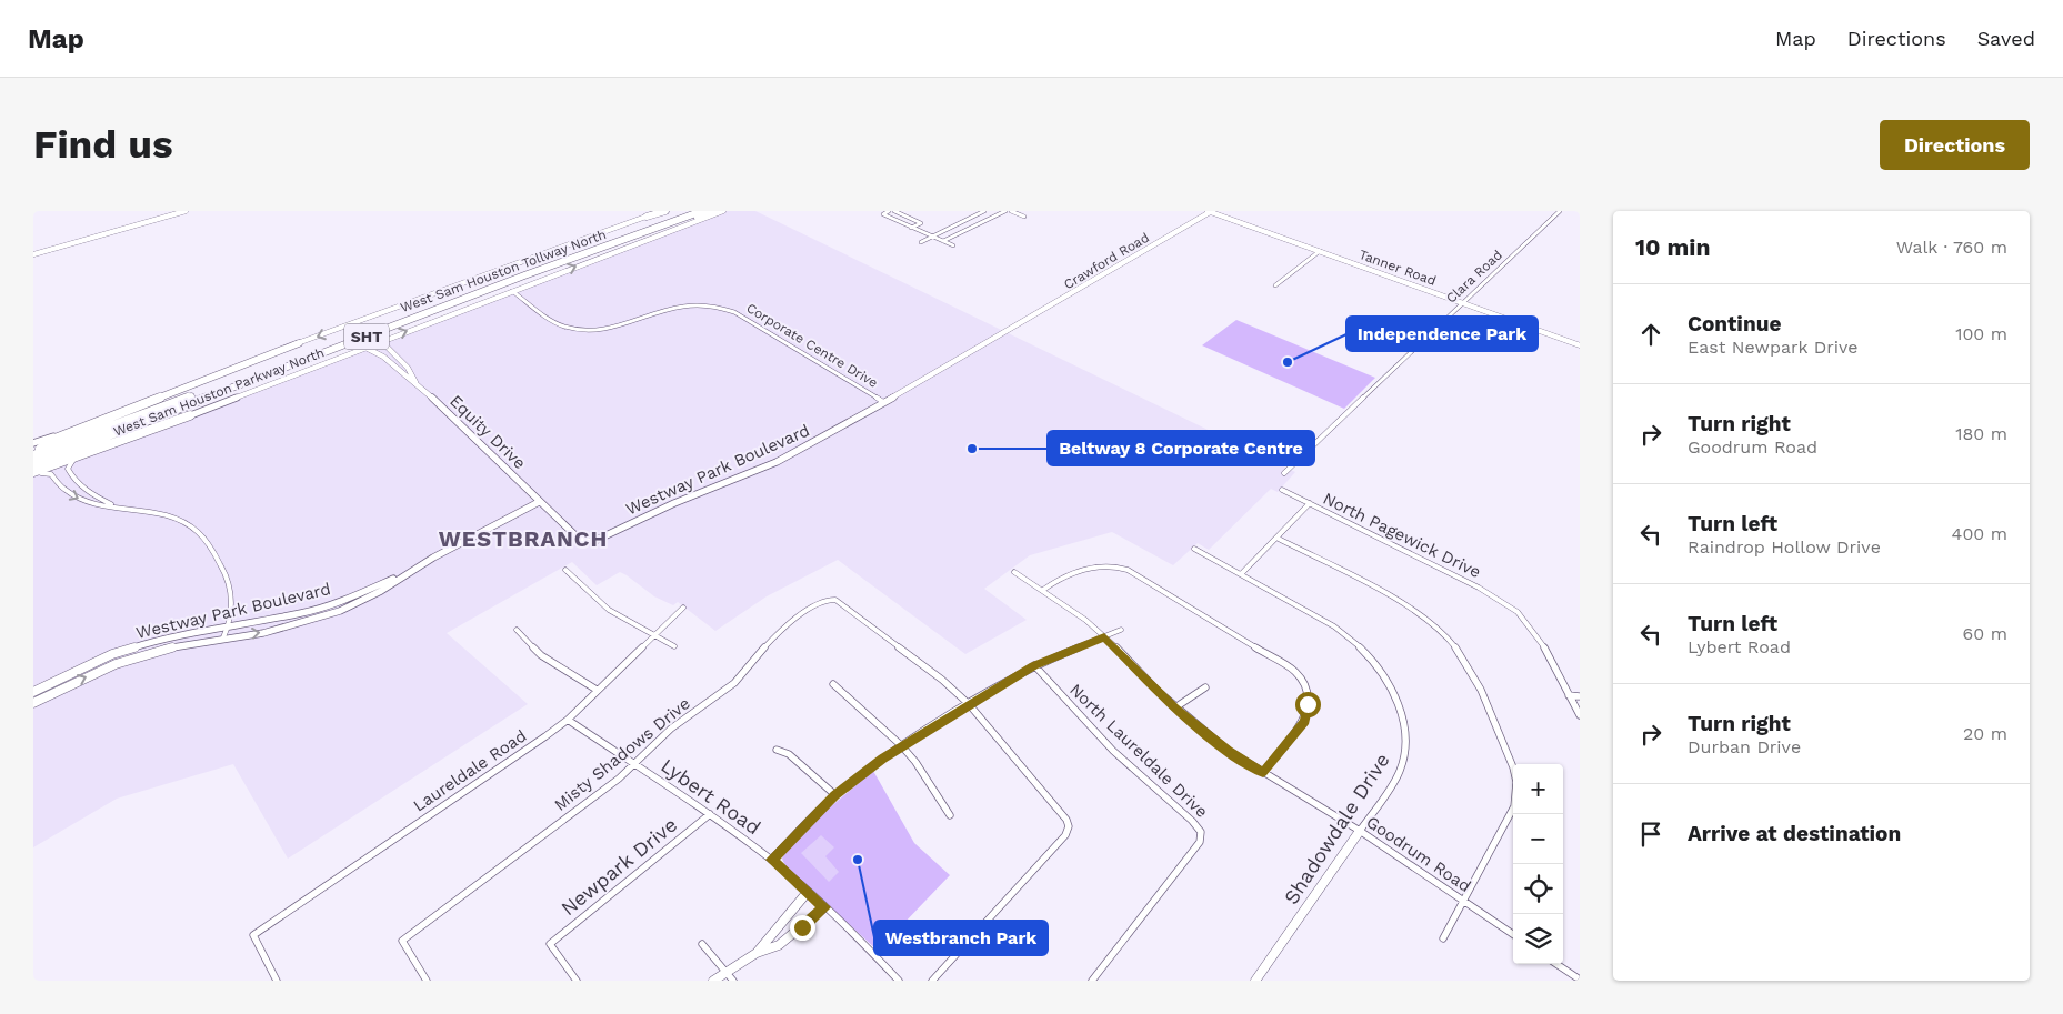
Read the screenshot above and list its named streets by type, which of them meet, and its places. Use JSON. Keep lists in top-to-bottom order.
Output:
{
  "streets": {
    "highway": ["West Sam Houston Tollway North", "SHT"],
    "street": [
      "Crawford Road",
      "Tanner Road",
      "Clara Road",
      "Corporate Centre Drive",
      "West Sam Houston Parkway North",
      "Equity Drive",
      "Westway Park Boulevard",
      "North Pagewick Drive",
      "North Laureldale Drive",
      "Misty Shadows Drive",
      "Laureldale Road",
      "Lybert Road",
      "Shadowdale Drive",
      "Goodrum Road",
      "Newpark Drive"
    ]
  },
  "crossings": [
    ["Crawford Road", "Tanner Road"],
    ["Crawford Road", "Westway Park Boulevard"],
    ["Tanner Road", "Clara Road"],
    ["Corporate Centre Drive", "West Sam Houston Parkway North"],
    ["Corporate Centre Drive", "Westway Park Boulevard"],
    ["West Sam Houston Parkway North", "Equity Drive"],
    ["Equity Drive", "Westway Park Boulevard"],
    ["Misty Shadows Drive", "Lybert Road"],
    ["Laureldale Road", "Lybert Road"],
    ["Lybert Road", "Newpark Drive"],
    ["Shadowdale Drive", "Goodrum Road"]
  ],
  "districts": ["WESTBRANCH"],
  "places": ["Independence Park", "Beltway 8 Corporate Centre", "Westbranch Park"],
  "page": {
    "header": "Map",
    "nav": ["Map", "Directions", "Saved"],
    "buttons": "Directions",
    "title": "Find us",
    "heading": ["10 min", "Walk · 760 m"],
    "list": [
      ["Continue", "East Newpark Drive", "100 m"],
      ["Turn right", "Goodrum Road", "180 m"],
      ["Turn left", "Raindrop Hollow Drive", "400 m"],
      ["Turn left", "Lybert Road", "60 m"],
      ["Turn right", "Durban Drive", "20 m"],
      "Arrive at destination"
    ],
    "map_buttons": ["+", "−"]
  }
}
